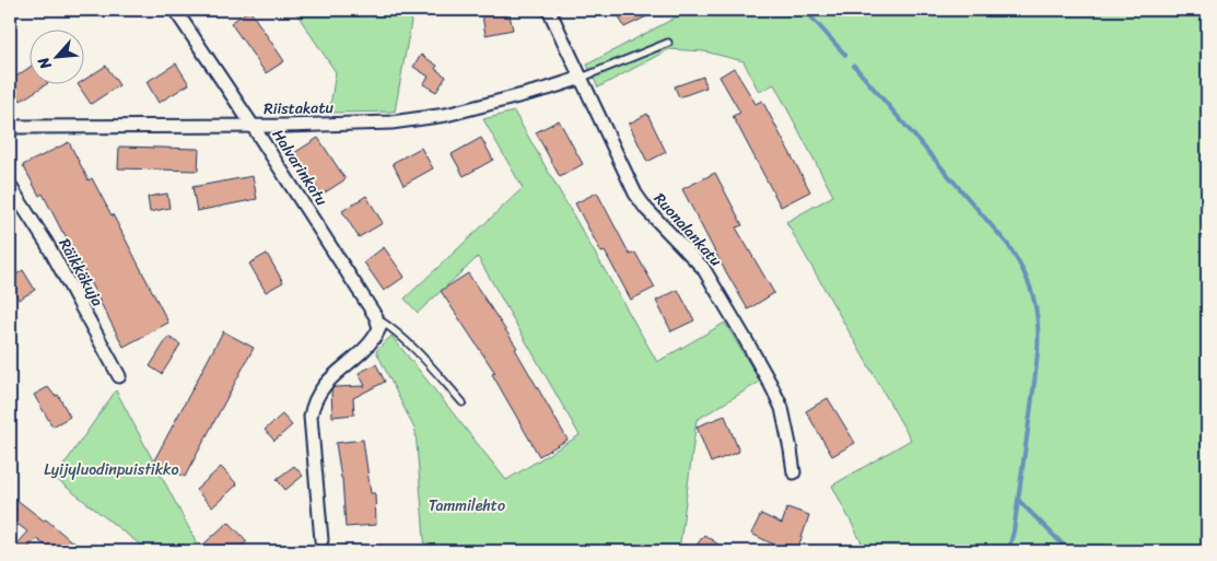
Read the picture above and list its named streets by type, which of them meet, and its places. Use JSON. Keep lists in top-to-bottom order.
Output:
{
  "streets": {
    "street": [
      "Riistakatu",
      "Halvarinkatu",
      "Ruonalankatu",
      "Räikkäkuja"
    ]
  },
  "crossings": [
    ["Riistakatu", "Halvarinkatu"],
    ["Riistakatu", "Ruonalankatu"]
  ],
  "parks": ["Lyijyluodinpuistikko", "Tammilehto"],
  "north": "bottom left"
}
